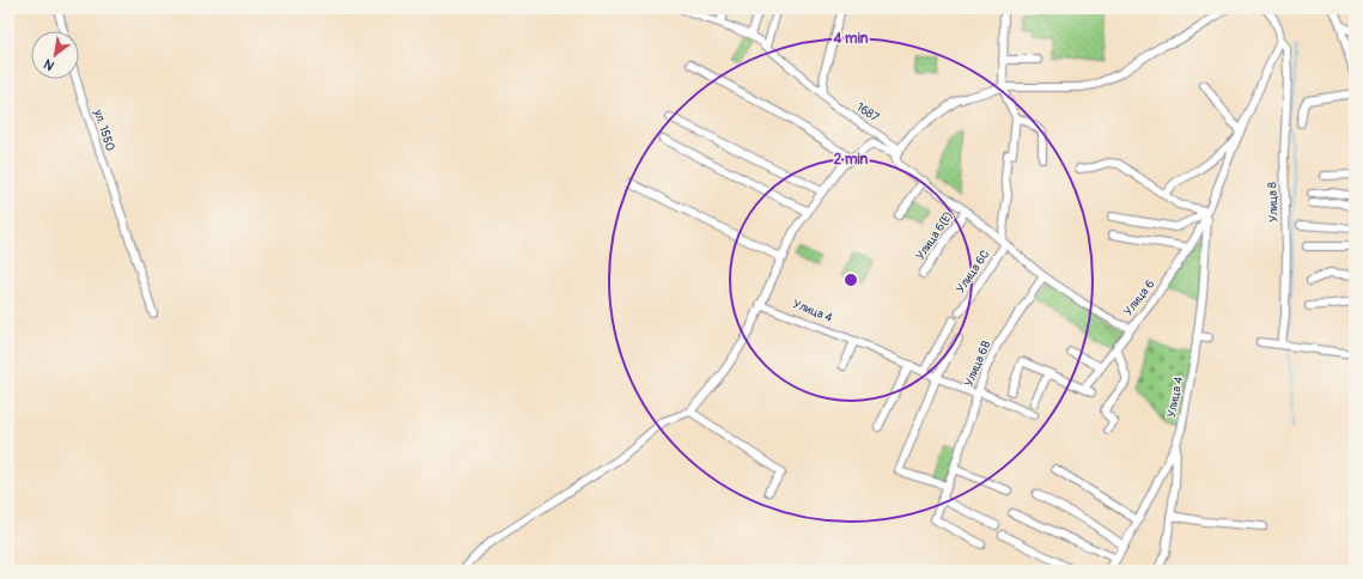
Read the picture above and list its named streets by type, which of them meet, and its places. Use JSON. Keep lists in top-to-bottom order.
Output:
{
  "streets": {
    "street": [
      "1687",
      "ул. 1550",
      "Улица 8",
      "Улица 6(E)",
      "Улица 6C",
      "Улица 6",
      "Улица 4",
      "Улица 6B"
    ]
  },
  "crossings": [
    ["1687", "Улица 6"],
    ["Улица 8", "Улица 6"],
    ["Улица 6(E)", "Улица 6"],
    ["Улица 6C", "Улица 6"],
    ["Улица 6", "Улица 4"],
    ["Улица 6", "Улица 6B"],
    ["Улица 4", "Улица 6B"]
  ],
  "north": "bottom left",
  "rings": ["4 min", "2 min"]
}
